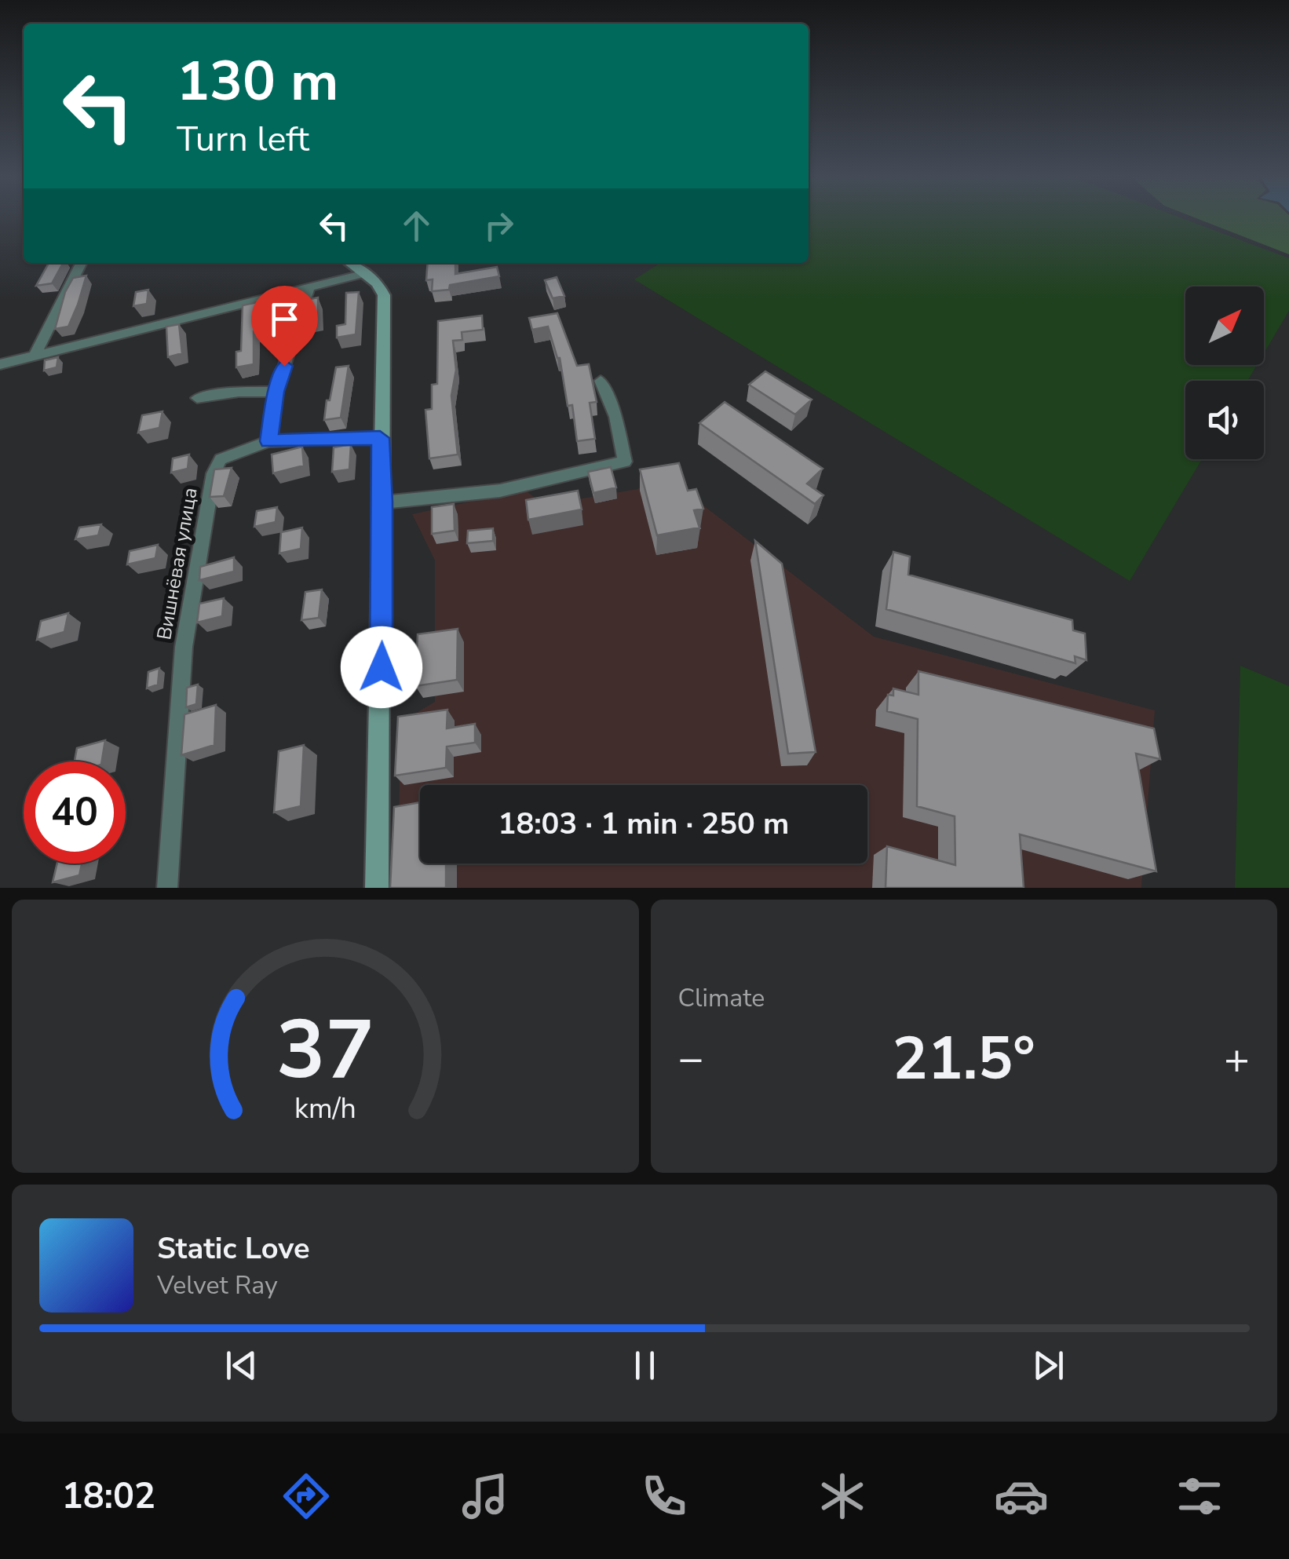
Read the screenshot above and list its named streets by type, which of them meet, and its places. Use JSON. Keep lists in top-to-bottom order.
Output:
{
  "streets": {
    "street": ["Вишнёвая улица"]
  },
  "north": "top right",
  "page": {
    "turn": ["130 m", "Turn left"],
    "limit": "40",
    "trip": "18:03 · 1 min · 250 m",
    "tile": "Climate",
    "heat": ["−", "21.5°", "+"],
    "song": ["Static Love", "Velvet Ray"],
    "tabs": "18:02",
    "gauge": ["37", "km/h"]
  }
}
